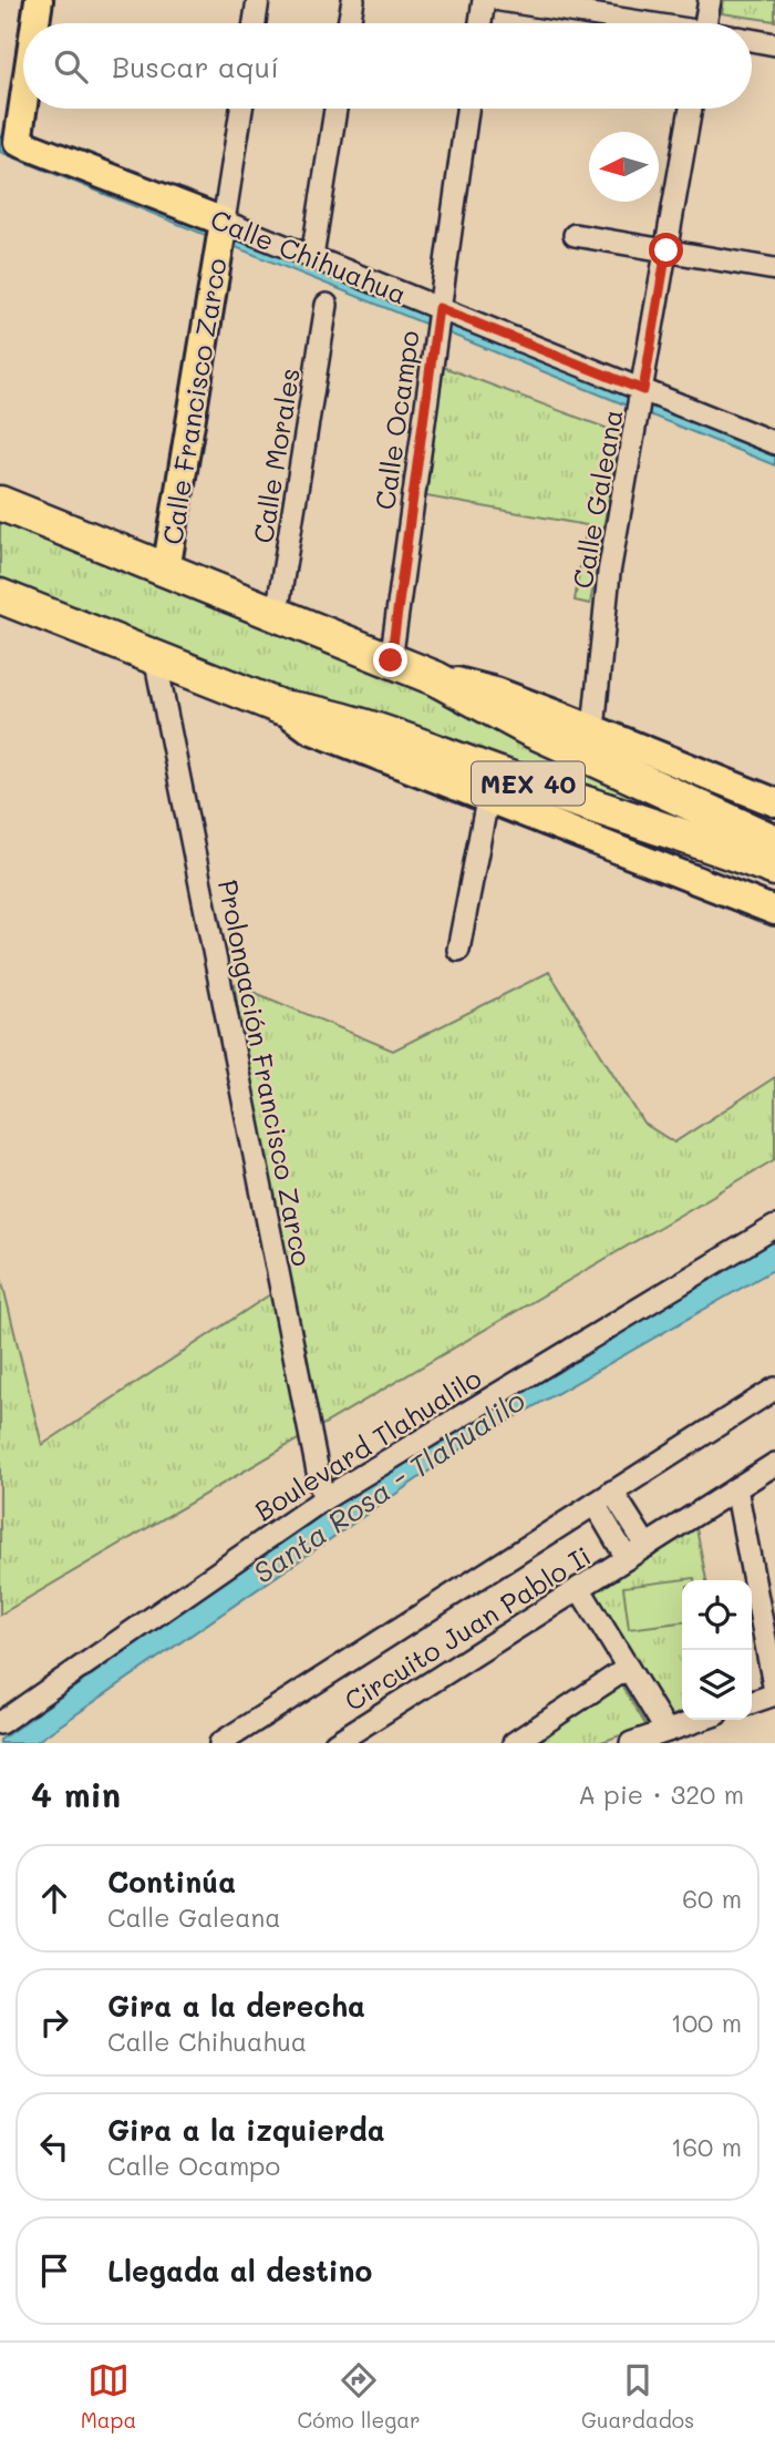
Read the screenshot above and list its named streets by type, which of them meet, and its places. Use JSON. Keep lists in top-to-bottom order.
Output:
{
  "streets": {
    "highway": ["MEX 40"],
    "main road": ["Calle Chihuahua", "Calle Francisco Zarco"],
    "street": [
      "Calle Ocampo",
      "Calle Morales",
      "Calle Galeana",
      "Prolongación Francisco Zarco",
      "Boulevard Tlahualilo",
      "Circuito Juan Pablo Ii"
    ]
  },
  "crossings": [
    ["Calle Chihuahua", "Calle Francisco Zarco"],
    ["Calle Chihuahua", "Calle Ocampo"],
    ["Calle Chihuahua", "Calle Galeana"],
    ["Calle Francisco Zarco", "MEX 40"],
    ["Calle Ocampo", "MEX 40"],
    ["Calle Morales", "MEX 40"],
    ["Calle Galeana", "MEX 40"],
    ["MEX 40", "Prolongación Francisco Zarco"],
    ["Prolongación Francisco Zarco", "Boulevard Tlahualilo"]
  ],
  "water": ["Santa Rosa - Tlahualilo"],
  "north": "left",
  "page": {
    "search": "Buscar aquí",
    "heading": ["4 min", "A pie · 320 m"],
    "list": [
      ["Continúa", "Calle Galeana", "60 m"],
      ["Gira a la derecha", "Calle Chihuahua", "100 m"],
      ["Gira a la izquierda", "Calle Ocampo", "160 m"],
      "Llegada al destino"
    ],
    "nav": ["Mapa", "Cómo llegar", "Guardados"]
  }
}
